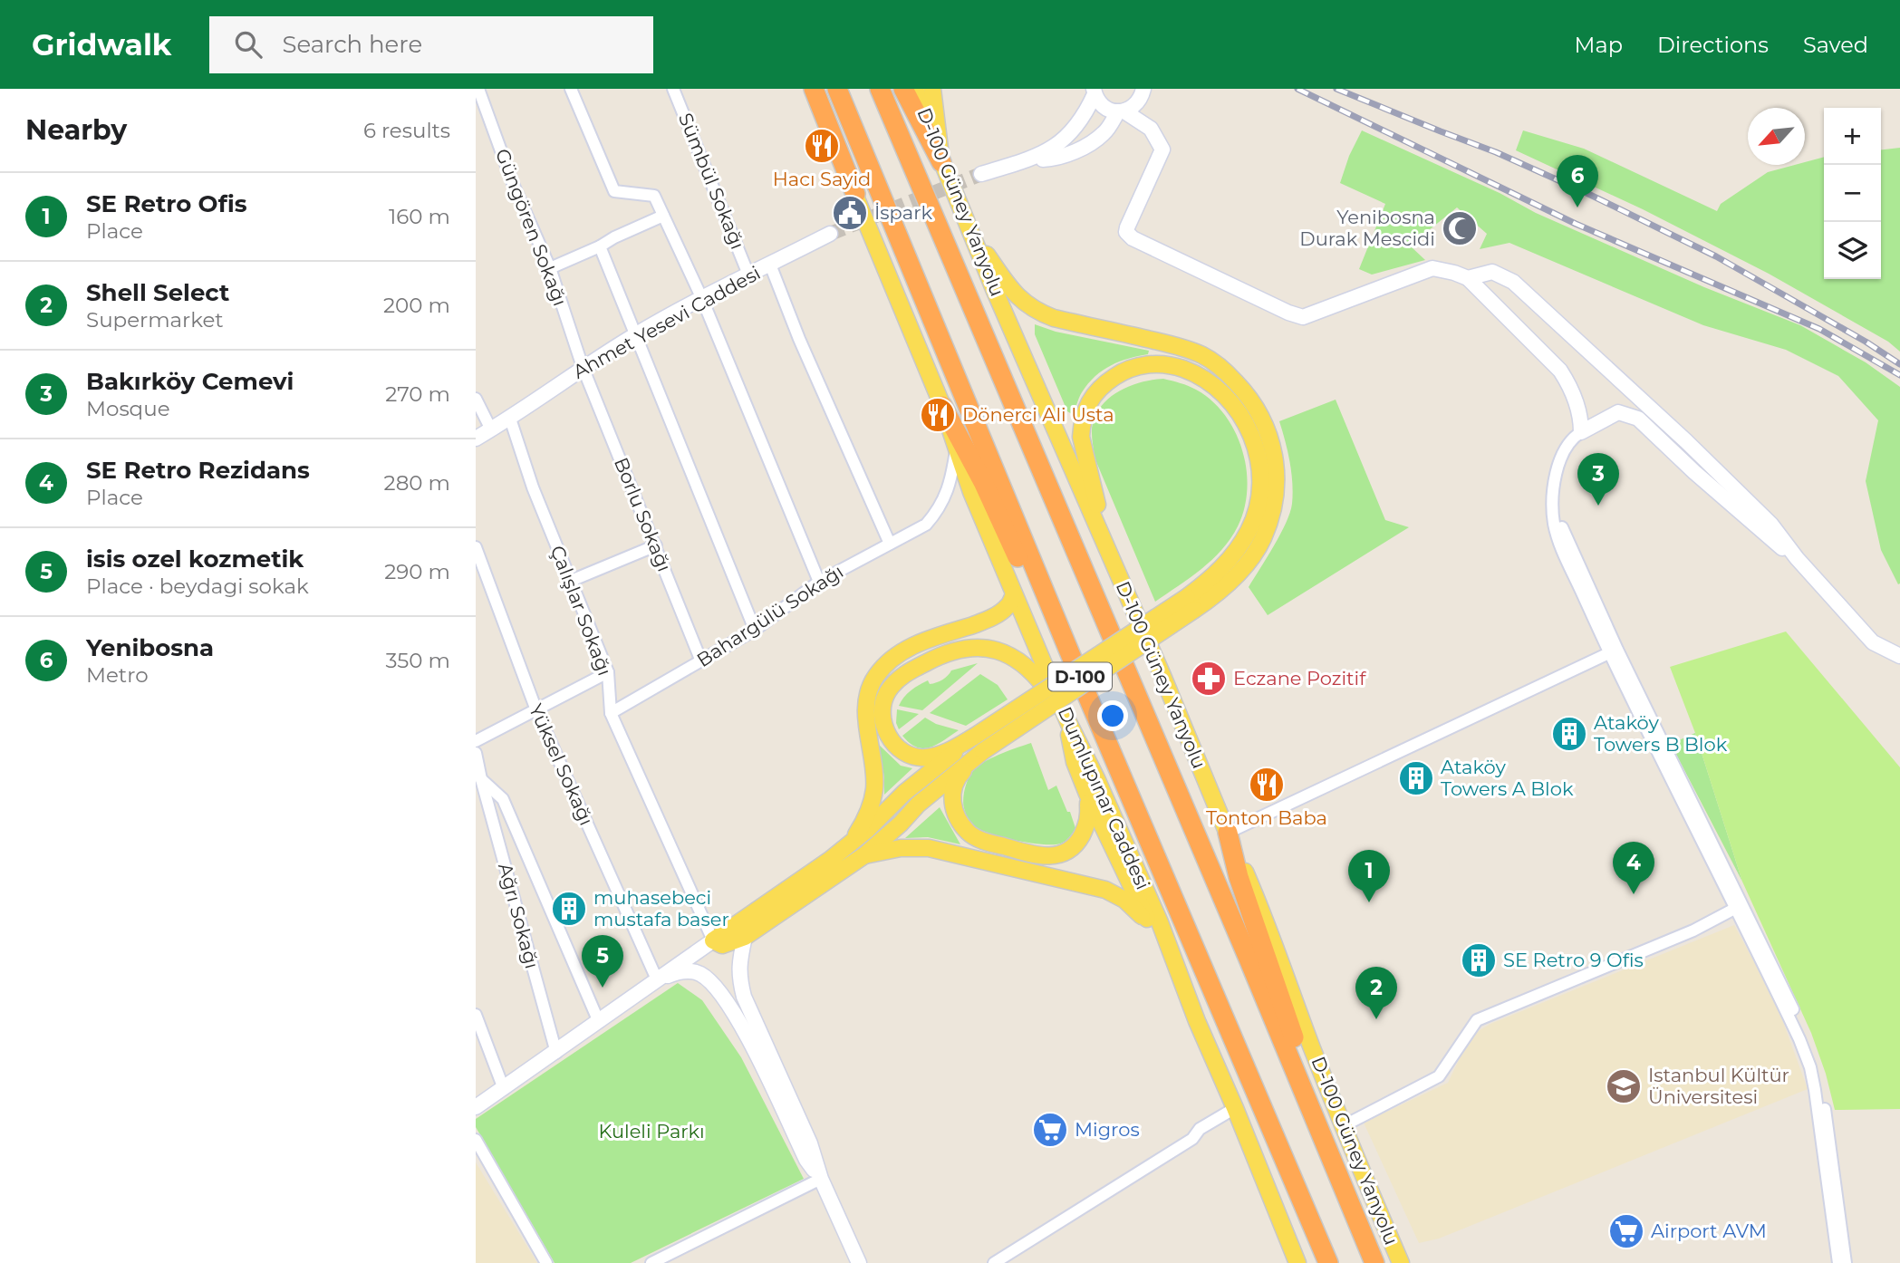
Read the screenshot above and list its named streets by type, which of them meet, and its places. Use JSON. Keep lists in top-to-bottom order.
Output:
{
  "streets": {
    "highway": ["D-100"],
    "main road": ["D-100 Güney Yanyolu", "Dumlupınar Caddesi"],
    "street": [
      "Sümbül Sokağı",
      "Güngören Sokağı",
      "Ahmet Yesevi Caddesi",
      "Borlu Sokağı",
      "Çalışlar Sokağı",
      "Bahargülü Sokağı",
      "Yüksel Sokağı",
      "Ağrı Sokağı"
    ]
  },
  "crossings": [
    ["Sümbül Sokağı", "Ahmet Yesevi Caddesi"],
    ["Güngören Sokağı", "Ahmet Yesevi Caddesi"],
    ["Güngören Sokağı", "Borlu Sokağı"],
    ["Ahmet Yesevi Caddesi", "Borlu Sokağı"],
    ["Ahmet Yesevi Caddesi", "Çalışlar Sokağı"],
    ["Borlu Sokağı", "Bahargülü Sokağı"],
    ["Çalışlar Sokağı", "Bahargülü Sokağı"],
    ["Bahargülü Sokağı", "Dumlupınar Caddesi"]
  ],
  "parks": ["Kuleli Parkı"],
  "places": {
    "restaurant": ["Hacı Sayid", "Dönerci Ali Usta", "Tonton Baba"],
    "public building": ["İspark"],
    "mosque": ["Yenibosna Durak Mescidi"],
    "pharmacy": ["Eczane Pozitif"],
    "building": [
      "Ataköy Towers B Blok",
      "Ataköy Towers A Blok",
      "muhasebeci mustafa baser",
      "SE Retro 9 Ofis"
    ],
    "school or university": ["Istanbul Kültür Üniversitesi"],
    "supermarket": ["Migros", "Airport AVM"]
  },
  "north": "bottom left",
  "page": {
    "header": "Gridwalk",
    "search": "Search here",
    "nav": ["Map", "Directions", "Saved"],
    "heading": ["Nearby", "6 results"],
    "map_buttons": ["+", "−"],
    "pins": [
      "6",
      "3",
      "4",
      "1",
      "5",
      "2"
    ],
    "list": [
      {
        "mark": "1",
        "name": "SE Retro Ofis",
        "note": "Place",
        "value": "160 m"
      },
      {
        "mark": "2",
        "name": "Shell Select",
        "note": "Supermarket",
        "value": "200 m"
      },
      {
        "mark": "3",
        "name": "Bakırköy Cemevi",
        "note": "Mosque",
        "value": "270 m"
      },
      {
        "mark": "4",
        "name": "SE Retro Rezidans",
        "note": "Place",
        "value": "280 m"
      },
      {
        "mark": "5",
        "name": "isis ozel kozmetik",
        "note": "Place · beydagi sokak",
        "value": "290 m"
      },
      {
        "mark": "6",
        "name": "Yenibosna",
        "note": "Metro",
        "value": "350 m"
      }
    ]
  }
}
